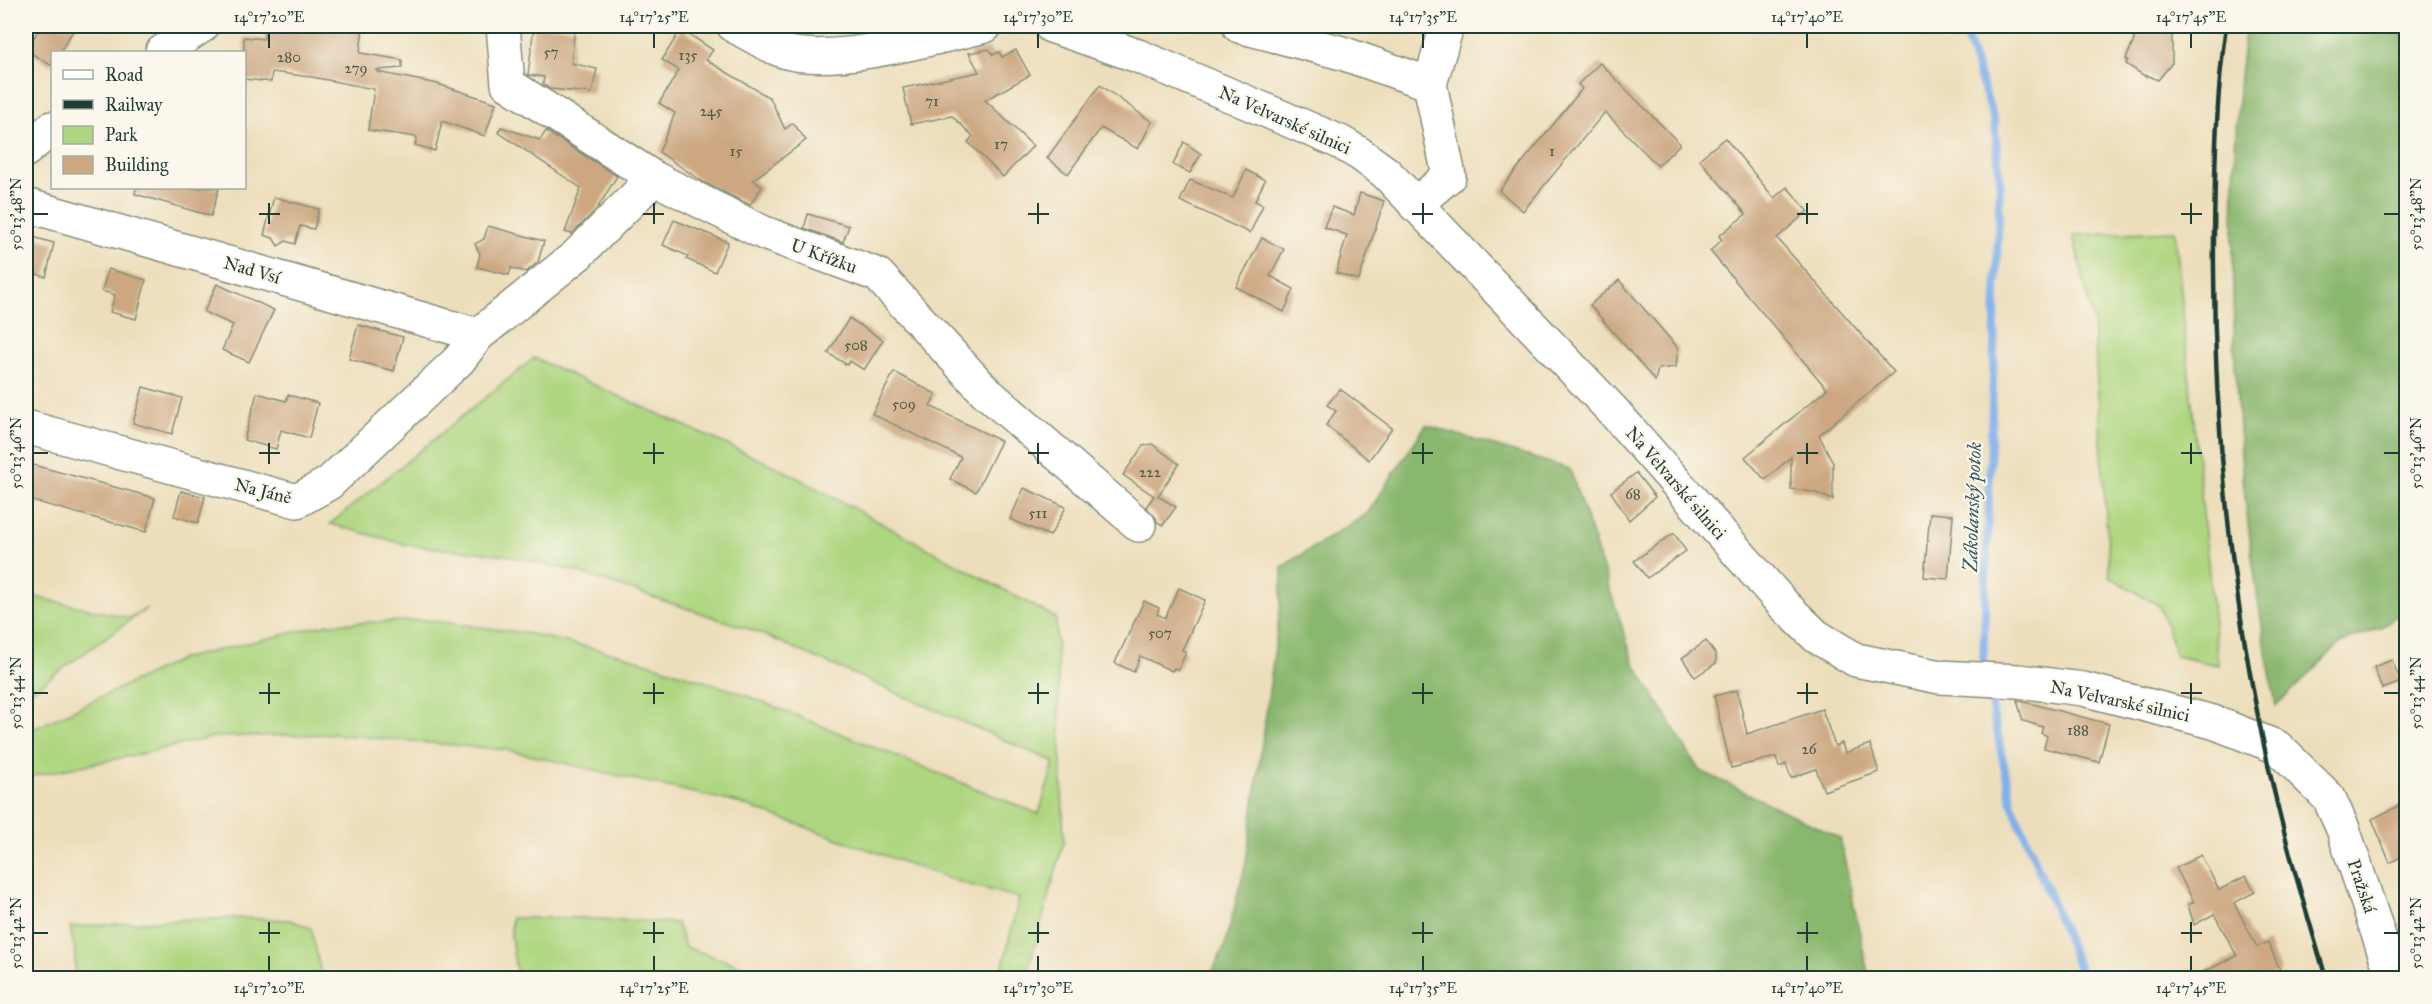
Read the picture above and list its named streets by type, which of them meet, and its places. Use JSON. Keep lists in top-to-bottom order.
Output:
{
  "streets": {
    "street": [
      "Na Velvarské silnici",
      "U Křížku",
      "Nad Vsí",
      "Na Jáně",
      "Pražská"
    ]
  },
  "crossings": [
    ["Na Velvarské silnici", "Pražská"],
    ["U Křížku", "Na Jáně"],
    ["Nad Vsí", "Na Jáně"]
  ],
  "water": ["Zákolanský potok"],
  "house_numbers": [
    "57",
    "135",
    "280",
    "279",
    "71",
    "245",
    "17",
    "15",
    "1",
    "508",
    "509",
    "222",
    "68",
    "511",
    "507",
    "188",
    "26"
  ],
  "legend": [
    "Road",
    "Railway",
    "Park",
    "Building"
  ],
  "coordinates": [
    "14°17'20\"E",
    "14°17'25\"E",
    "14°17'30\"E",
    "14°17'35\"E",
    "14°17'40\"E",
    "14°17'45\"E",
    "50°13'48\"N",
    "50°13'46\"N",
    "50°13'44\"N",
    "50°13'42\"N"
  ]
}
